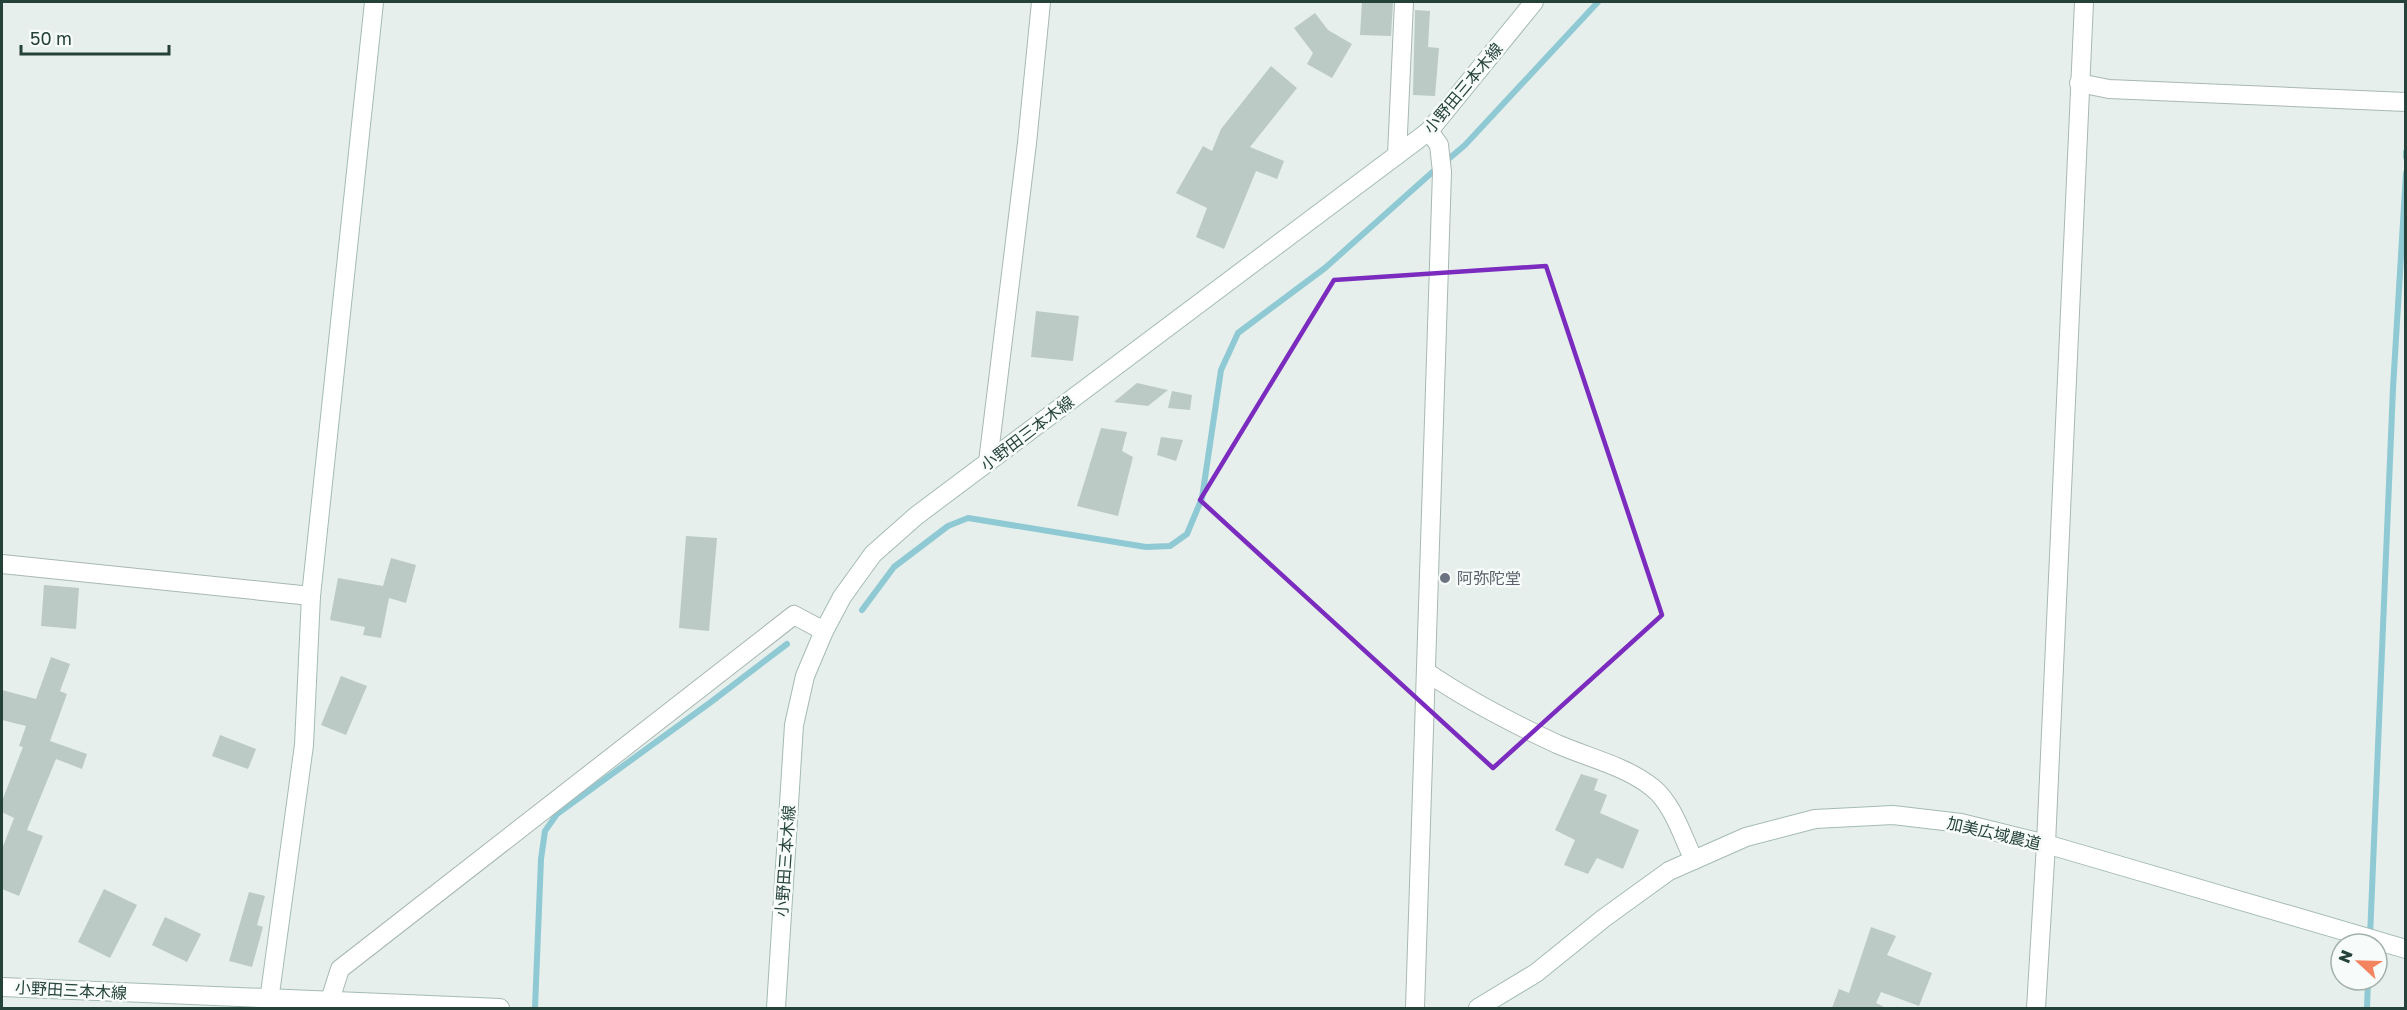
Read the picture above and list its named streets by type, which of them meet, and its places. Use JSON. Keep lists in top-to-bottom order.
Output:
{
  "streets": {
    "street": ["小野田三本木線", "加美広域農道"]
  },
  "places": ["阿弥陀堂"],
  "scale_bar": "50 m",
  "north": "left"
}
